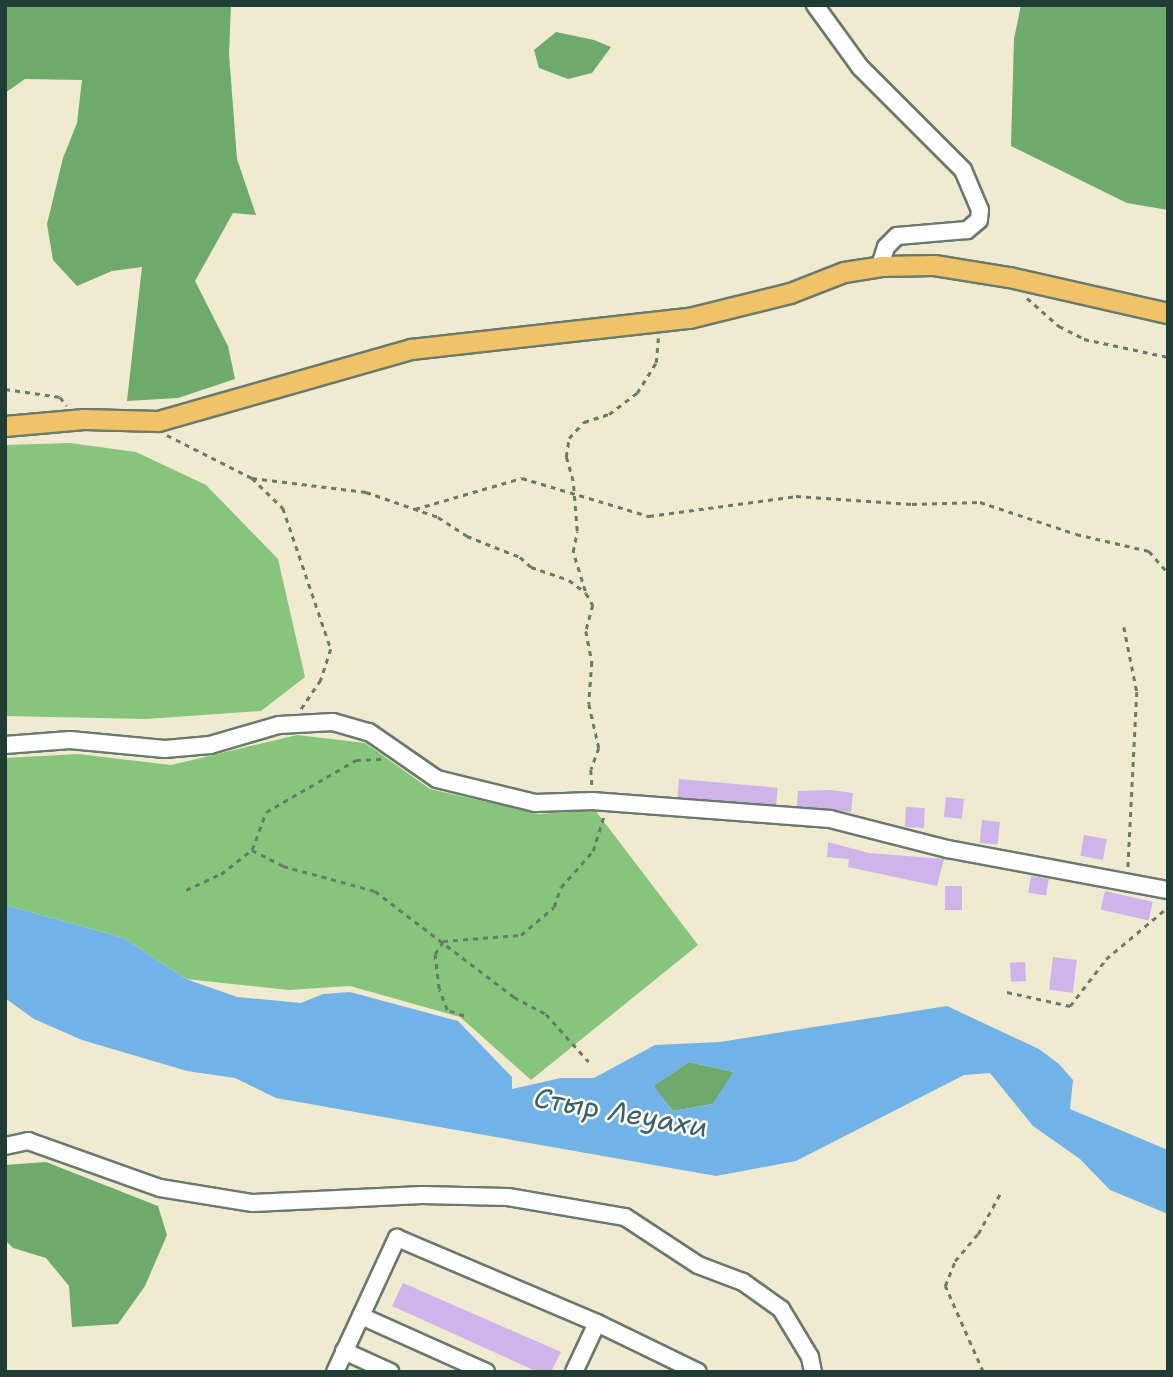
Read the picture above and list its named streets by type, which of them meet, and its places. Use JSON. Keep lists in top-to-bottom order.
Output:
{
  "water": ["Стыр Леуахи"]
}
